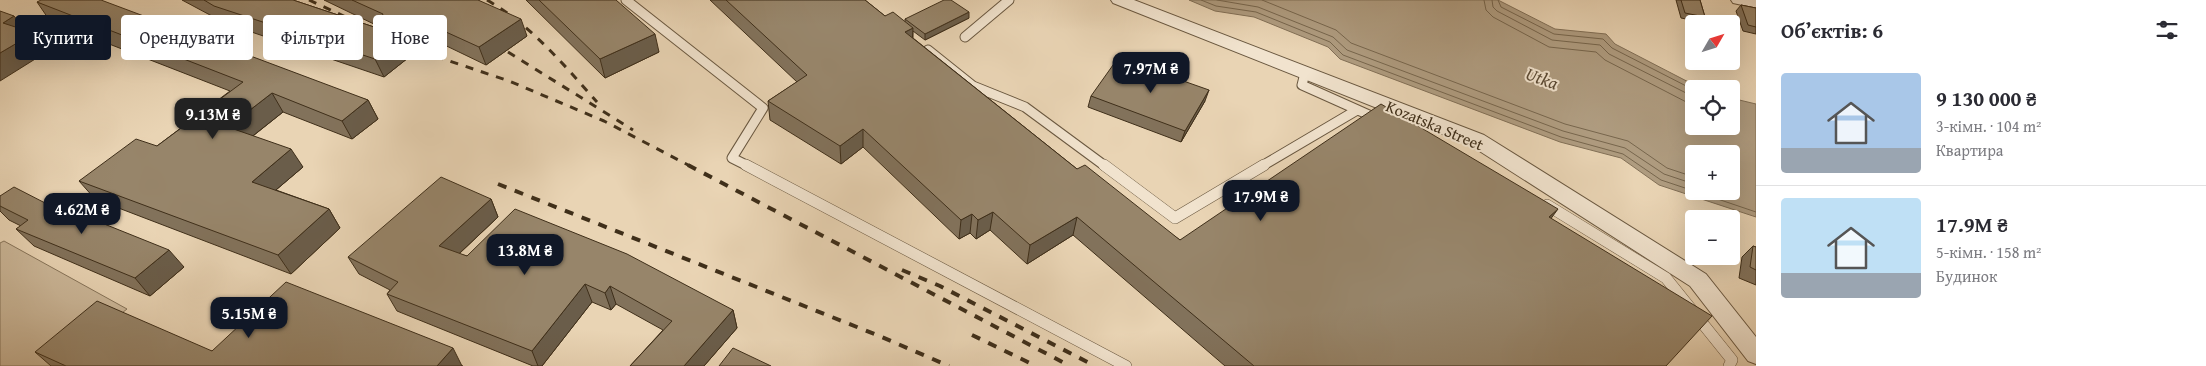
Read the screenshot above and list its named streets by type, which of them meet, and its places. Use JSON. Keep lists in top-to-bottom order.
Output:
{
  "streets": {
    "street": ["Kozatska Street"]
  },
  "water": ["Utka"],
  "north": "top right",
  "page": {
    "heading": "Об’єктів: 6",
    "map_buttons": ["+", "−"],
    "chip": [
      "Купити",
      "Орендувати",
      "Фільтри",
      "Нове"
    ],
    "price": [
      "7.97M ₴",
      "9.13M ₴",
      "17.9M ₴",
      "4.62M ₴",
      "13.8M ₴",
      "5.15M ₴"
    ],
    "list": [
      {
        "name": "9 130 000 ₴",
        "note": "3-кімн. · 104 m² · Квартира"
      },
      {
        "name": "17.9M ₴",
        "note": "5-кімн. · 158 m² · Будинок"
      }
    ]
  }
}
